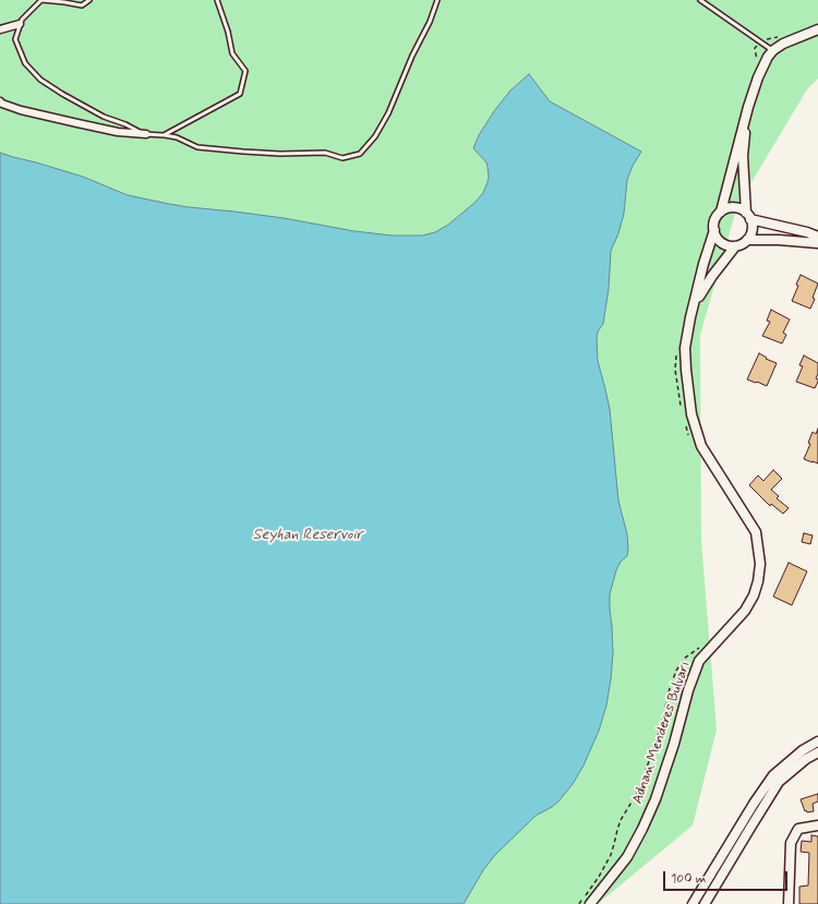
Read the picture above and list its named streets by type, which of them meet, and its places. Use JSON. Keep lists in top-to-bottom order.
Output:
{
  "streets": {
    "street": ["Adnan Menderes Bulvarı"]
  },
  "water": ["Seyhan Reservoir"],
  "scale_bar": "100 m"
}
